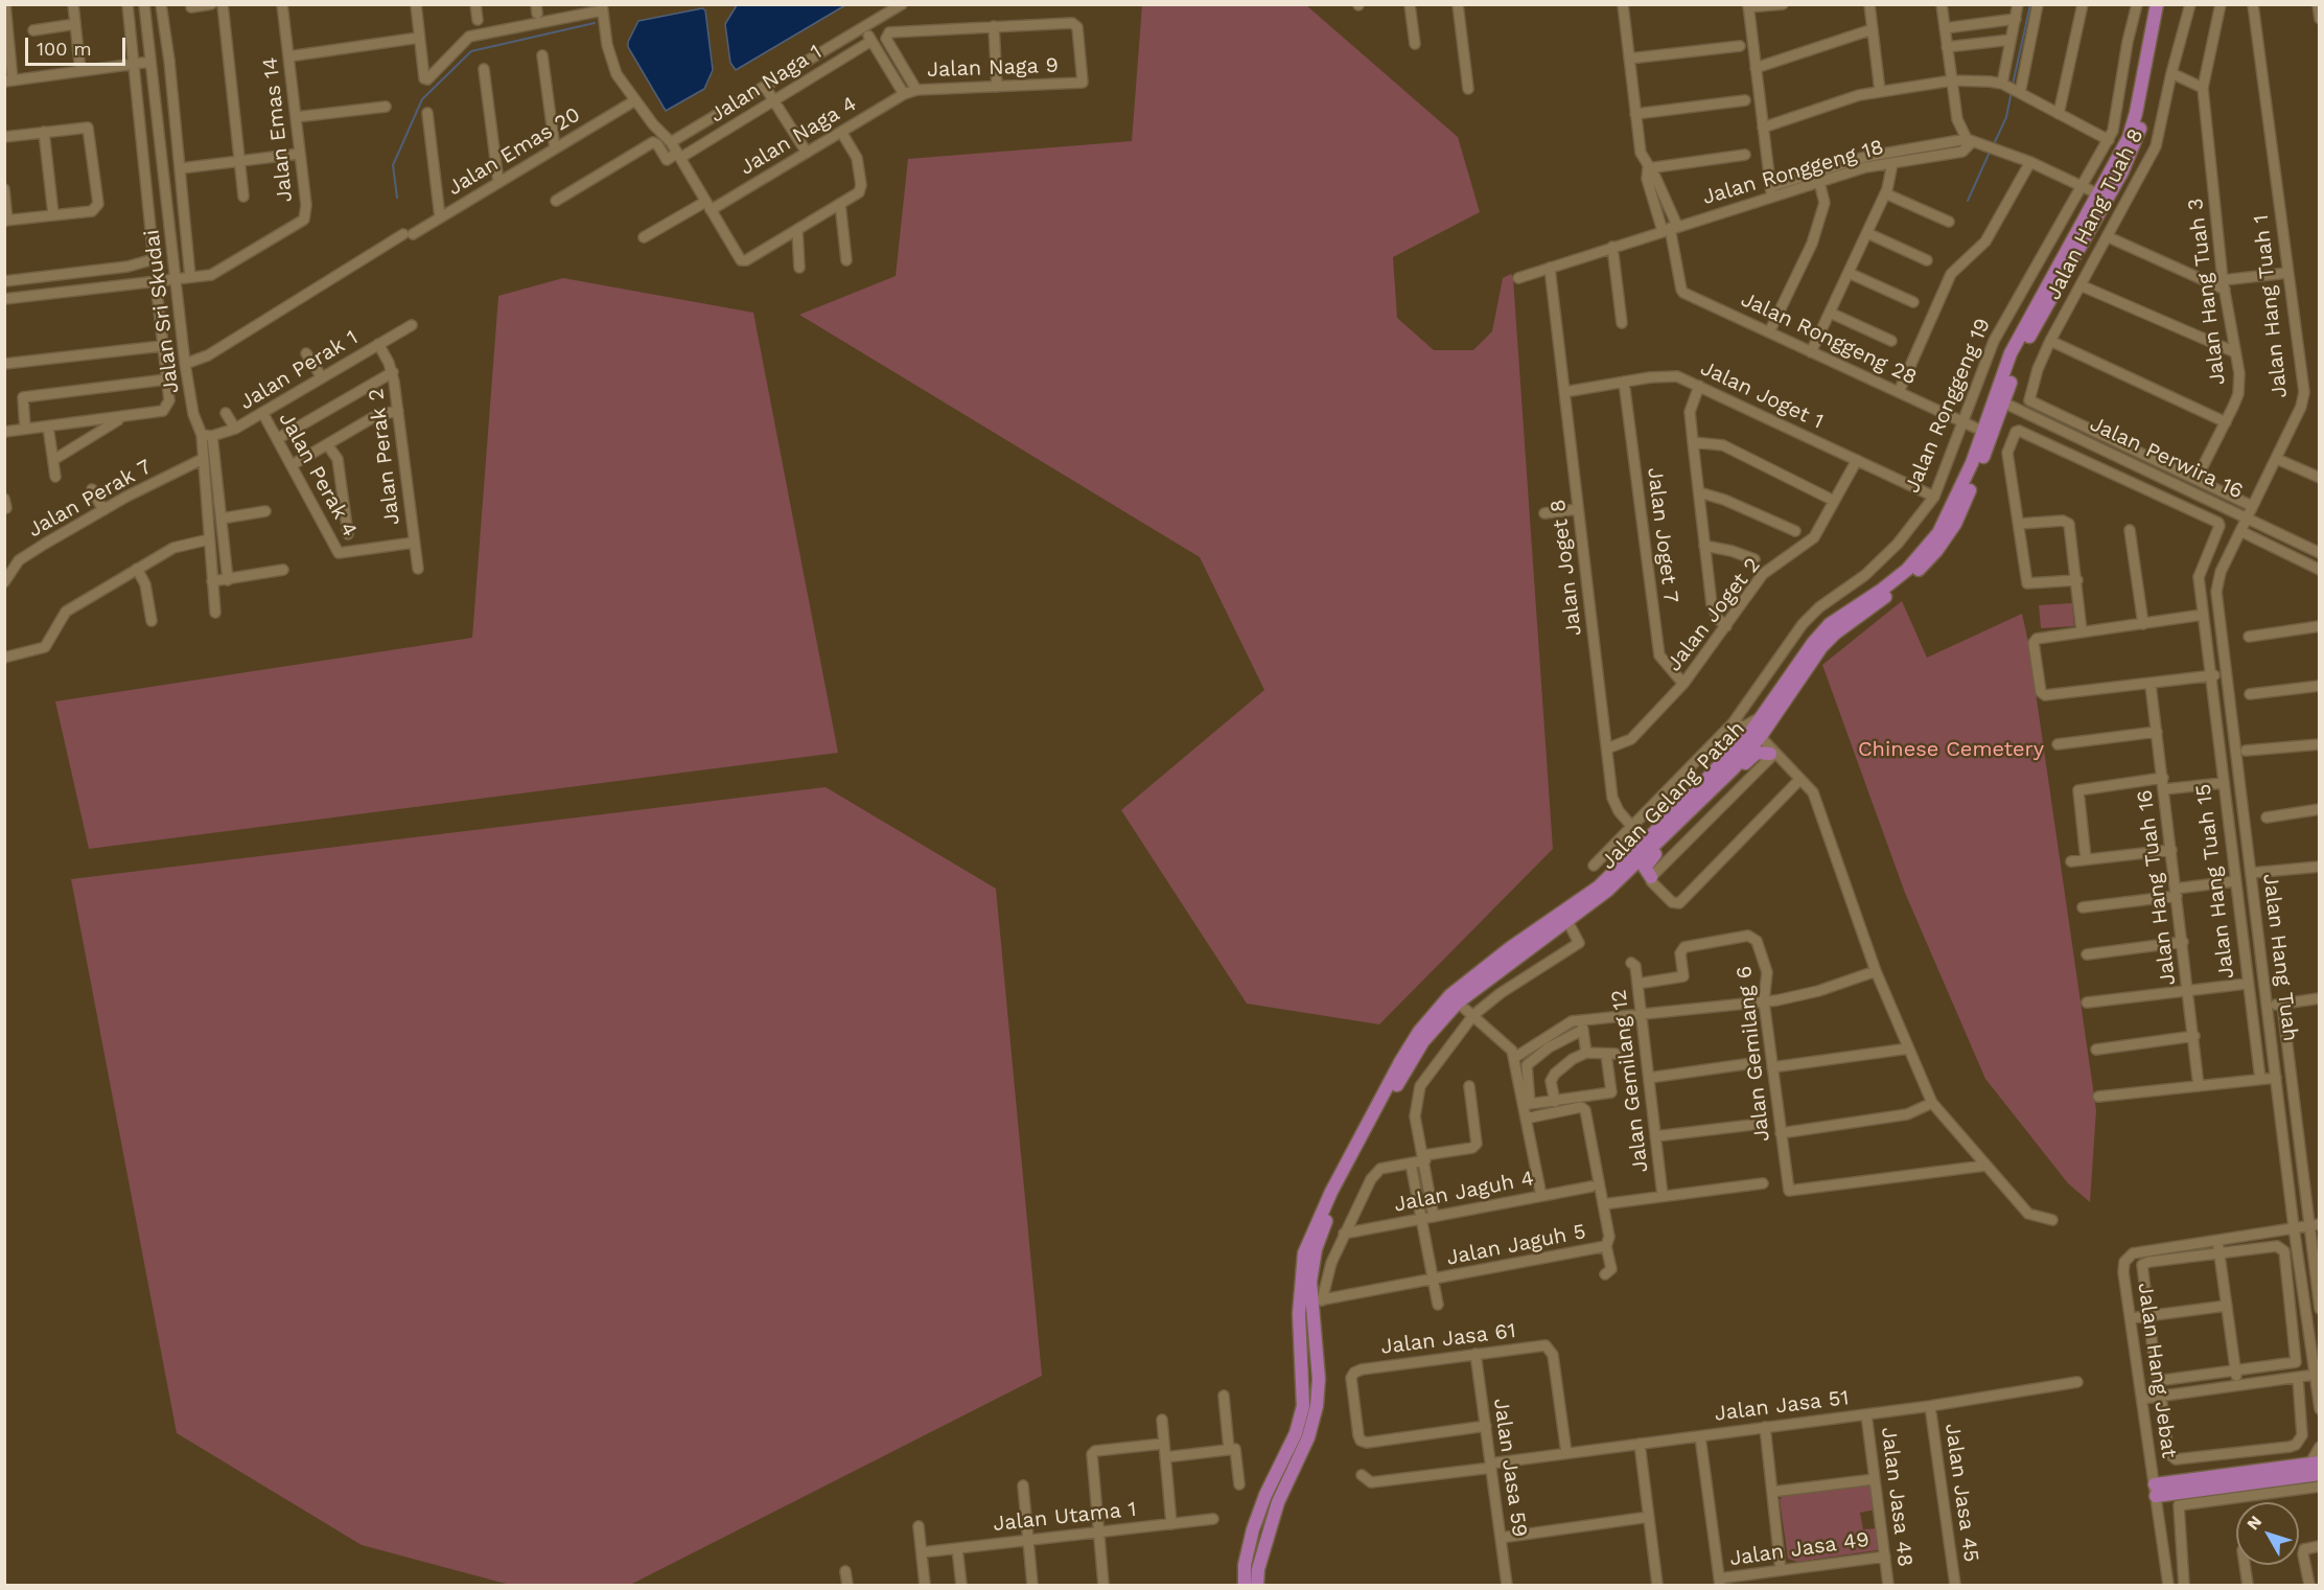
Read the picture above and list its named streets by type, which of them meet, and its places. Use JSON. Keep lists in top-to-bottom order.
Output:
{
  "streets": {
    "main road": ["Jalan Gelang Patah"],
    "street": [
      "Jalan Naga 9",
      "Jalan Naga 1",
      "Jalan Emas 14",
      "Jalan Naga 4",
      "Jalan Emas 20",
      "Jalan Ronggeng 18",
      "Jalan Hang Tuah 8",
      "Jalan Hang Tuah 3",
      "Jalan Hang Tuah 1",
      "Jalan Sri Skudai",
      "Jalan Ronggeng 28",
      "Jalan Perak 1",
      "Jalan Joget 1",
      "Jalan Ronggeng 19",
      "Jalan Perak 2",
      "Jalan Perwira 16",
      "Jalan Perak 4",
      "Jalan Perak 7",
      "Jalan Joget 7",
      "Jalan Joget 8",
      "Jalan Joget 2",
      "Jalan Hang Tuah 15",
      "Jalan Hang Tuah 16",
      "Jalan Hang Tuah",
      "Jalan Gemilang 6",
      "Jalan Gemilang 12",
      "Jalan Jaguh 4",
      "Jalan Jaguh 5",
      "Jalan Jasa 61",
      "Jalan Hang Jebat",
      "Jalan Jasa 51",
      "Jalan Jasa 59",
      "Jalan Jasa 45",
      "Jalan Jasa 48",
      "Jalan Utama 1",
      "Jalan Jasa 49"
    ]
  },
  "crossings": [
    ["Jalan Naga 9", "Jalan Naga 4"],
    ["Jalan Emas 14", "Jalan Sri Skudai"],
    ["Jalan Emas 20", "Jalan Sri Skudai"],
    ["Jalan Ronggeng 18", "Jalan Ronggeng 28"],
    ["Jalan Ronggeng 18", "Jalan Joget 8"],
    ["Jalan Hang Tuah 1", "Jalan Perwira 16"],
    ["Jalan Hang Tuah 1", "Jalan Hang Tuah"],
    ["Jalan Sri Skudai", "Jalan Perak 1"],
    ["Jalan Sri Skudai", "Jalan Perak 7"],
    ["Jalan Ronggeng 28", "Jalan Ronggeng 19"],
    ["Jalan Ronggeng 28", "Jalan Gelang Patah"],
    ["Jalan Perak 1", "Jalan Perak 2"],
    ["Jalan Perak 1", "Jalan Perak 4"],
    ["Jalan Joget 1", "Jalan Ronggeng 19"],
    ["Jalan Joget 1", "Jalan Joget 7"],
    ["Jalan Joget 1", "Jalan Joget 8"],
    ["Jalan Joget 1", "Jalan Joget 2"],
    ["Jalan Ronggeng 19", "Jalan Joget 8"],
    ["Jalan Perak 2", "Jalan Perak 4"],
    ["Jalan Perwira 16", "Jalan Gelang Patah"],
    ["Jalan Perwira 16", "Jalan Hang Tuah"],
    ["Jalan Joget 7", "Jalan Joget 2"],
    ["Jalan Joget 8", "Jalan Joget 2"],
    ["Jalan Joget 8", "Jalan Gelang Patah"],
    ["Jalan Hang Tuah", "Jalan Hang Jebat"],
    ["Jalan Gemilang 6", "Jalan Gemilang 12"],
    ["Jalan Jasa 61", "Jalan Jasa 51"],
    ["Jalan Jasa 61", "Jalan Jasa 59"],
    ["Jalan Jasa 51", "Jalan Jasa 59"],
    ["Jalan Jasa 51", "Jalan Jasa 45"],
    ["Jalan Jasa 51", "Jalan Jasa 48"],
    ["Jalan Jasa 48", "Jalan Jasa 49"]
  ],
  "parks": ["Chinese Cemetery"],
  "scale_bar": "100 m",
  "north": "top left"
}
